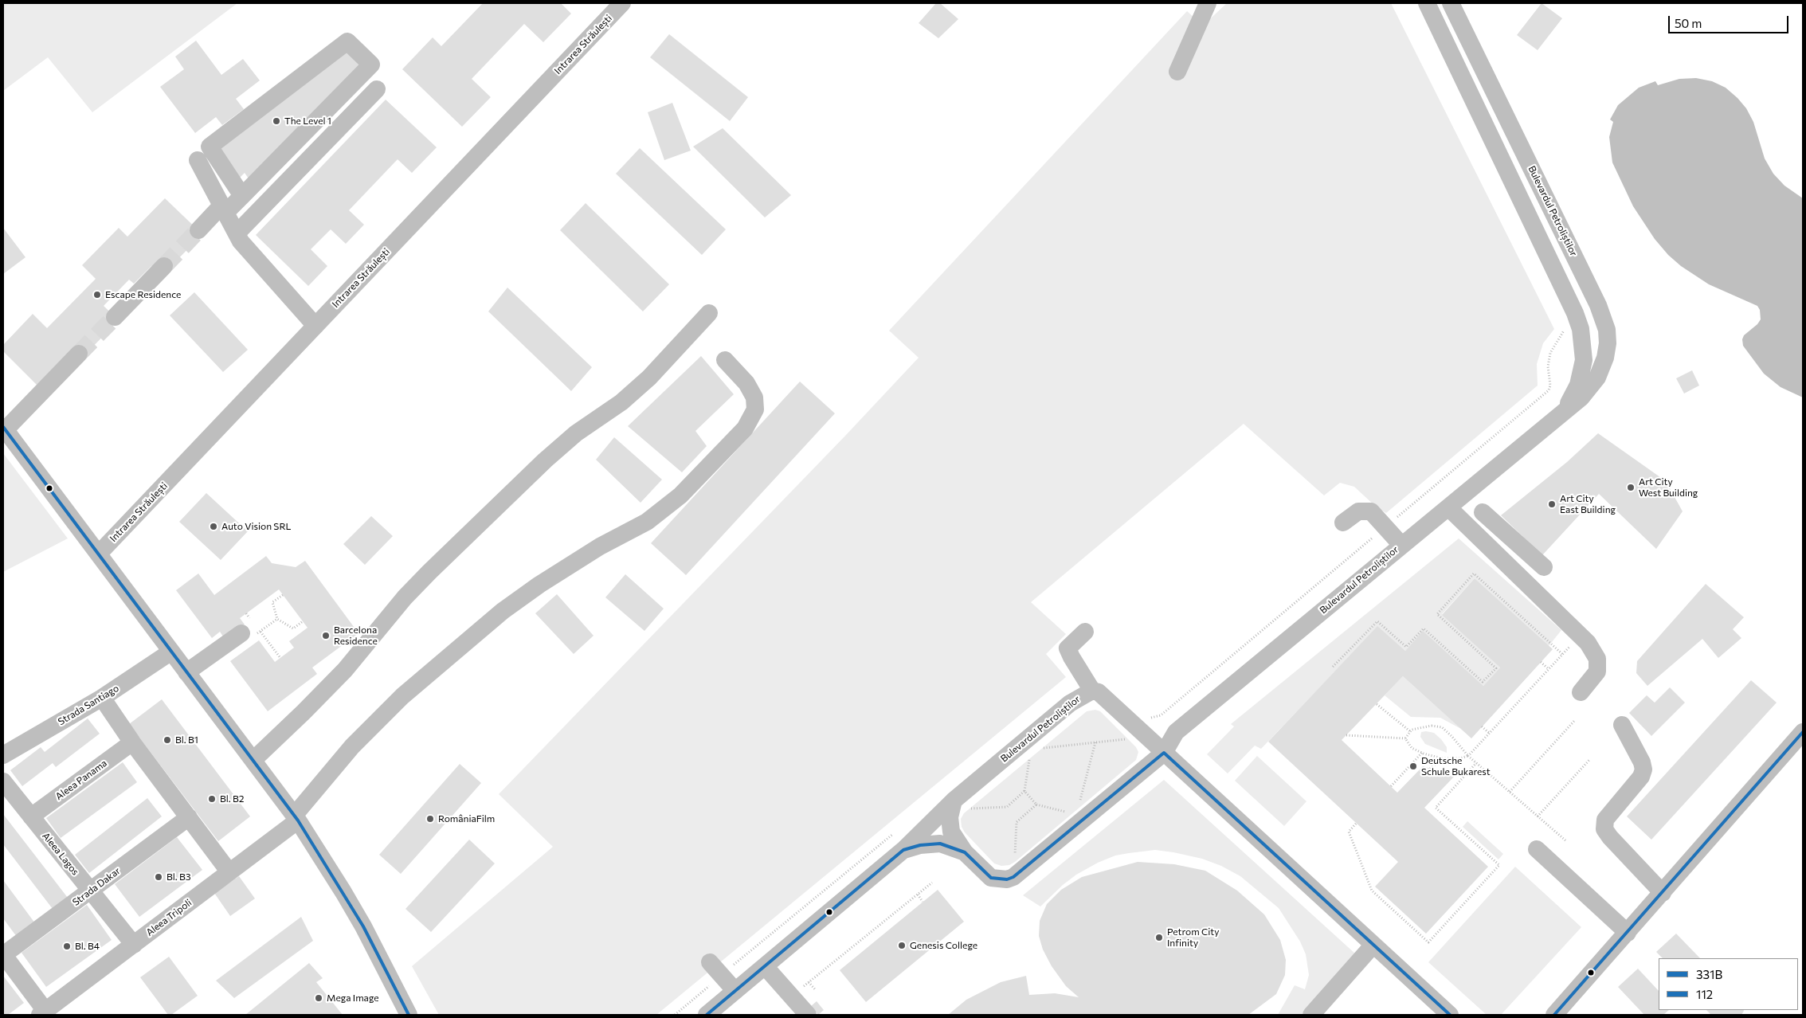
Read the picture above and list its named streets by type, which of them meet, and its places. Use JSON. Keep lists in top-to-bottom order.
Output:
{
  "streets": {
    "street": [
      "Intrarea Străulești",
      "Bulevardul Petroliștilor",
      "Strada Santiago",
      "Aleea Panama",
      "Aleea Lagos",
      "Strada Dakar",
      "Aleea Tripoli"
    ]
  },
  "crossings": [
    ["Aleea Panama", "Aleea Lagos"],
    ["Aleea Lagos", "Strada Dakar"],
    ["Aleea Lagos", "Aleea Tripoli"]
  ],
  "places": [
    "The Level 1",
    "Escape Residence",
    "Art City West Building",
    "Art City East Building",
    "Auto Vision SRL",
    "Barcelona Residence",
    "Bl. B1",
    "Deutsche Schule Bukarest",
    "Bl. B2",
    "RomâniaFilm",
    "Bl. B3",
    "Petrom City Infinity",
    "Genesis College",
    "Bl. B4",
    "Mega Image"
  ],
  "lines": ["transit line 112", "transit line 331B"],
  "legend": ["331B", "112"],
  "scale_bar": "50 m"
}
